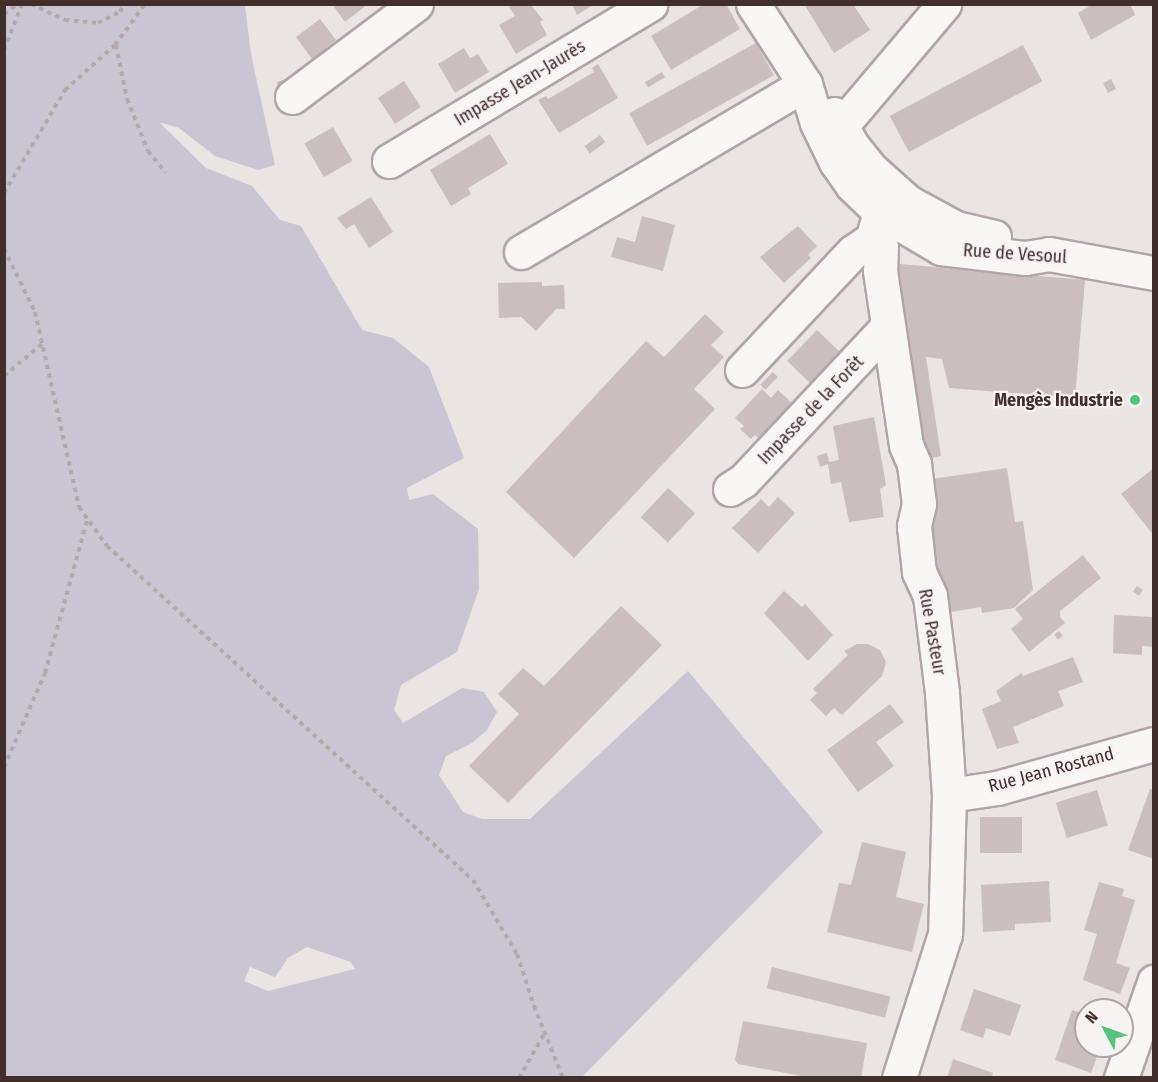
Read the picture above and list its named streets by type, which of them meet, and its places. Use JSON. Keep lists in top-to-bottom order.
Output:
{
  "streets": {
    "street": [
      "Impasse Jean-Jaurès",
      "Rue de Vesoul",
      "Impasse de la Forêt",
      "Rue Pasteur",
      "Rue Jean Rostand"
    ]
  },
  "crossings": [
    ["Rue de Vesoul", "Rue Pasteur"],
    ["Impasse de la Forêt", "Rue Pasteur"],
    ["Rue Pasteur", "Rue Jean Rostand"]
  ],
  "places": ["Mengès Industrie"],
  "north": "top left"
}
